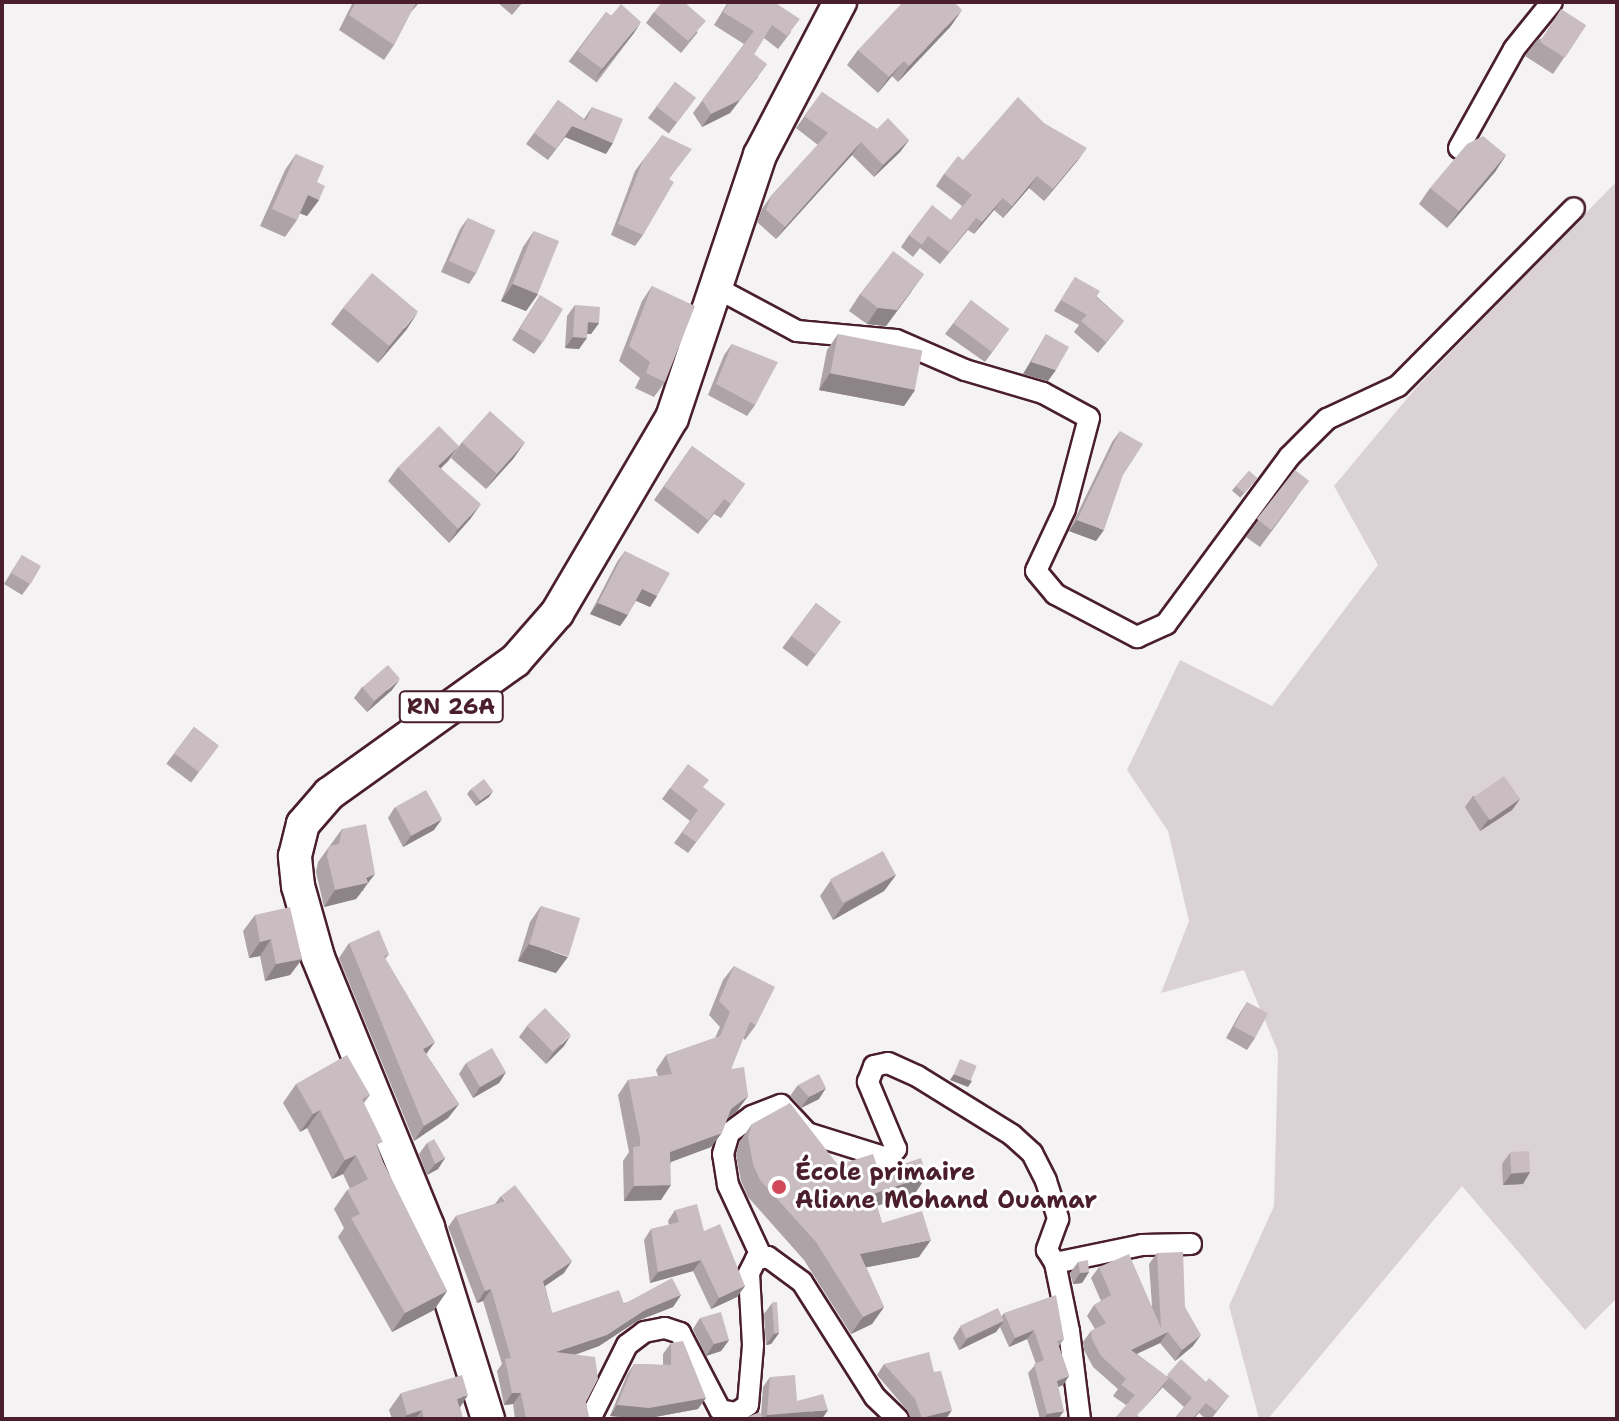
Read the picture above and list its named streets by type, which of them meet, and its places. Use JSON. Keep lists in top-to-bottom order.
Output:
{
  "streets": {
    "main road": ["RN 26A"]
  },
  "places": ["École primaire Aliane Mohand Ouamar"]
}
